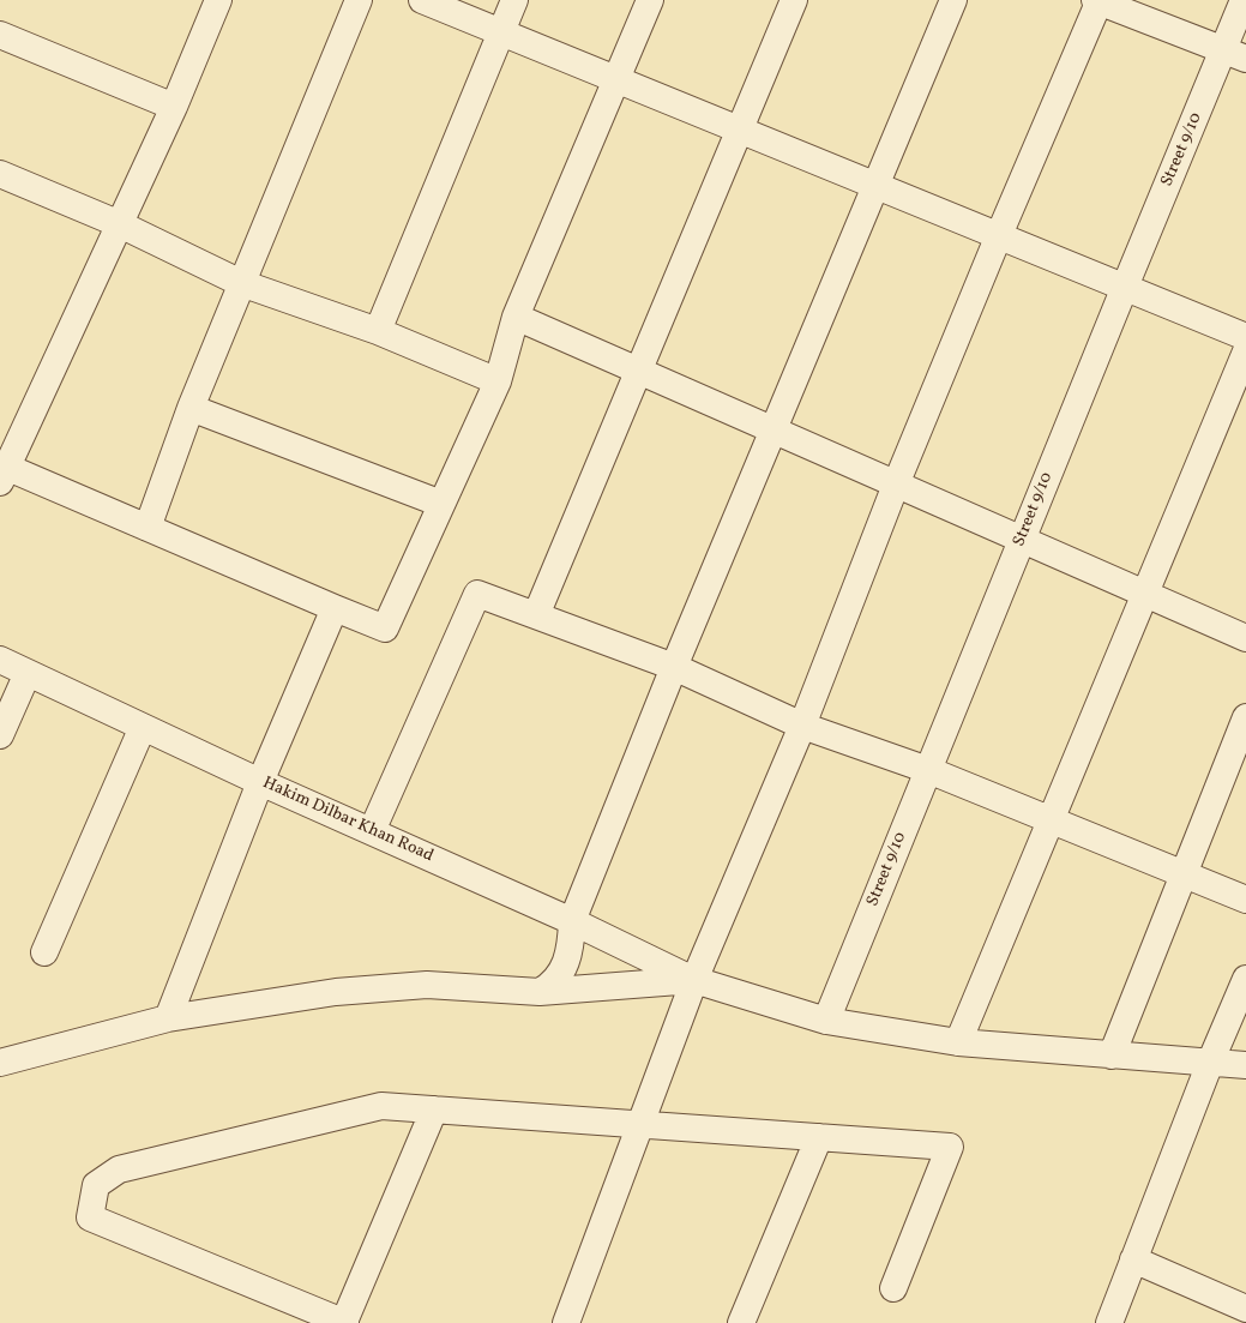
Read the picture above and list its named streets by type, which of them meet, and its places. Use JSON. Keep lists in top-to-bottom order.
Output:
{
  "streets": {
    "street": ["Street 9/10", "Hakim Dilbar Khan Road"]
  }
}
